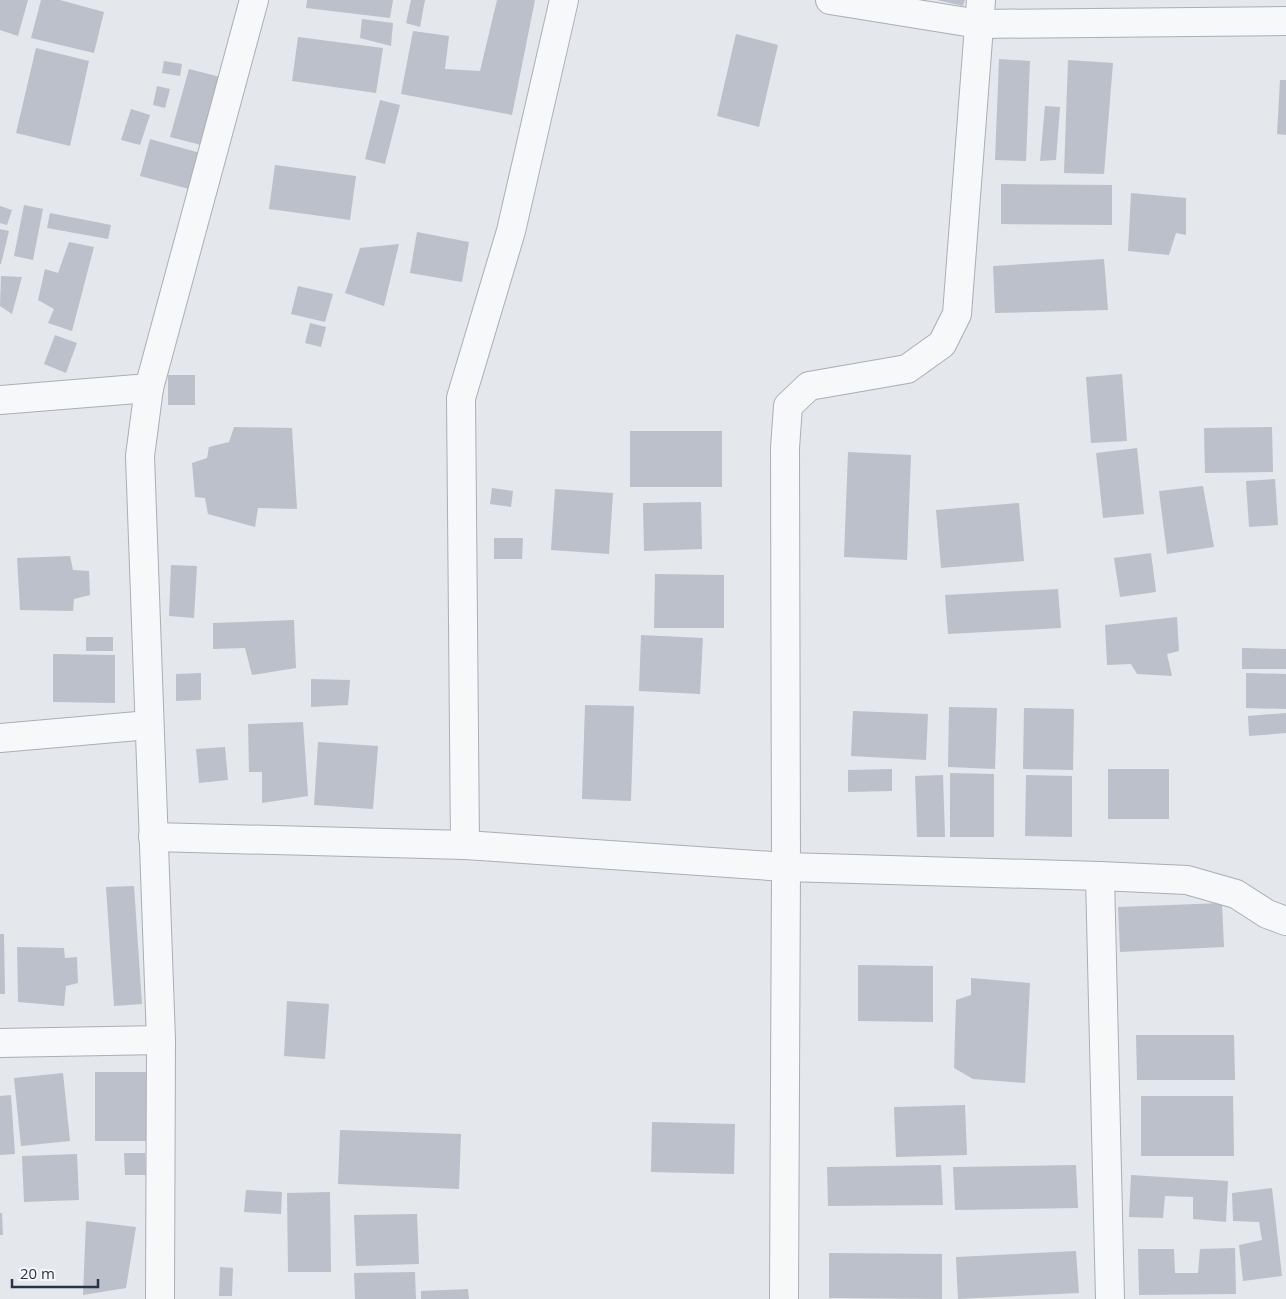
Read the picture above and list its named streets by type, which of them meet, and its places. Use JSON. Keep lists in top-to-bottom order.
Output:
{
  "scale_bar": "20 m"
}
